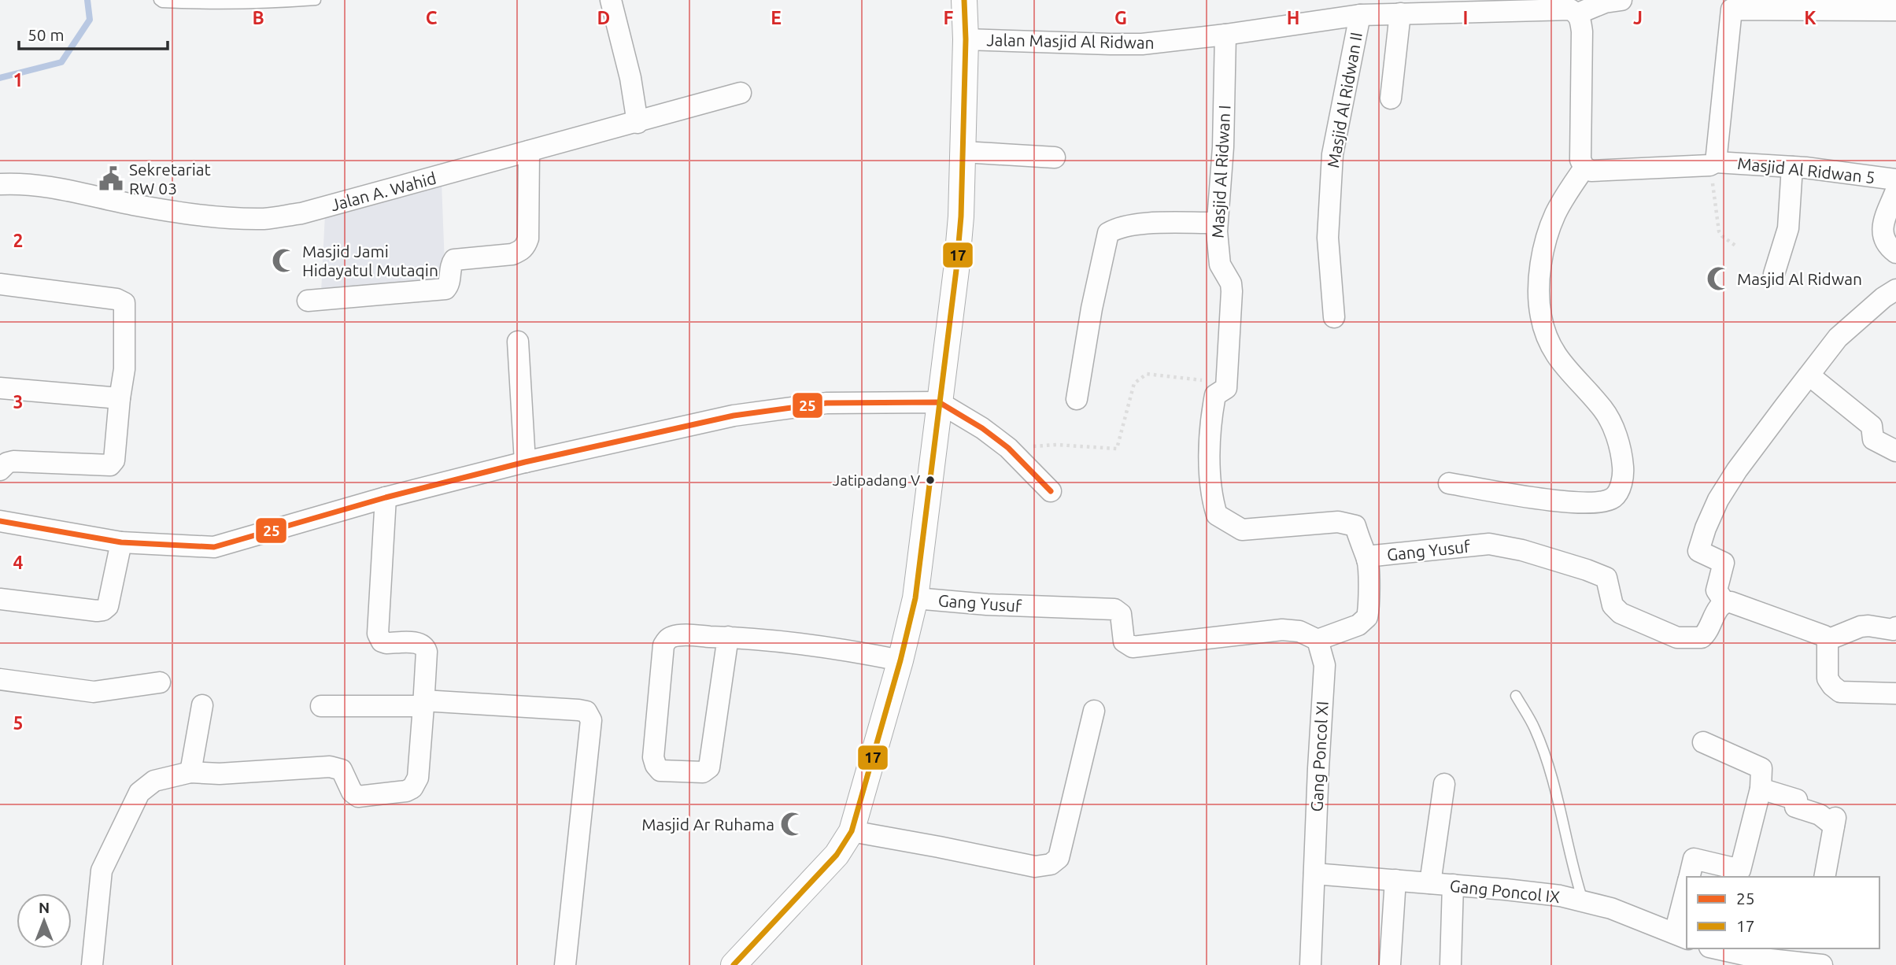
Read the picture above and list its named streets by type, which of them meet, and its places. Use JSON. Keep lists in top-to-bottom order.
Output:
{
  "streets": {
    "street": [
      "Jalan Masjid Al Ridwan",
      "Masjid Al Ridwan II",
      "Masjid Al Ridwan 5",
      "Masjid Al Ridwan I",
      "Jalan A. Wahid",
      "Gang Yusuf",
      "Gang Poncol XI",
      "Gang Poncol IX"
    ]
  },
  "crossings": [
    ["Jalan Masjid Al Ridwan", "Masjid Al Ridwan II"],
    ["Jalan Masjid Al Ridwan", "Masjid Al Ridwan I"],
    ["Masjid Al Ridwan I", "Gang Yusuf"],
    ["Gang Yusuf", "Gang Poncol XI"],
    ["Gang Poncol XI", "Gang Poncol IX"]
  ],
  "places": {
    "public building": ["Sekretariat RW 03"],
    "mosque": ["Masjid Jami Hidayatul Mutaqin", "Masjid Al Ridwan", "Masjid Ar Ruhama"],
    "other": ["Jatipadang V"]
  },
  "lines": ["transit line 17", "transit line 25"],
  "legend": ["25", "17"],
  "scale_bar": "50 m",
  "north": "top",
  "grid": {
    "columns": [
      "B",
      "C",
      "D",
      "E",
      "F",
      "G",
      "H",
      "I",
      "J",
      "K"
    ],
    "rows": [
      "1",
      "2",
      "3",
      "4",
      "5"
    ]
  }
}
